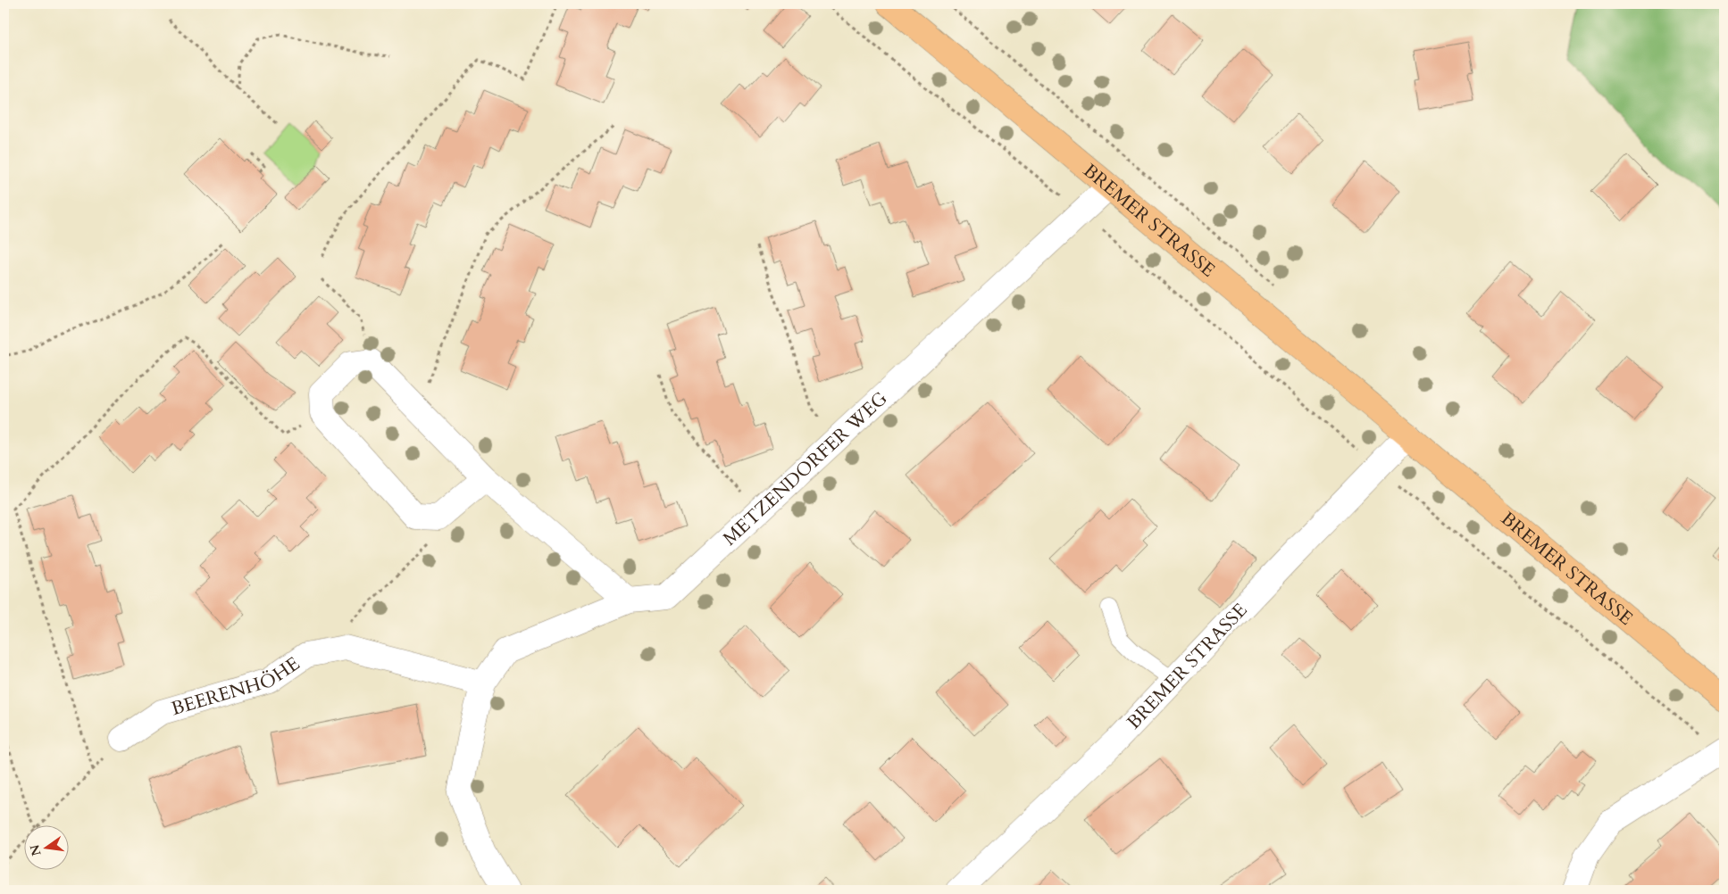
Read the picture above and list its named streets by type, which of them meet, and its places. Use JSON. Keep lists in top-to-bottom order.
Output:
{
  "streets": {
    "main road": ["BREMER STRASSE"],
    "street": ["METZENDORFER WEG", "BEERENHÖHE"]
  },
  "crossings": [
    ["BREMER STRASSE", "METZENDORFER WEG"],
    ["METZENDORFER WEG", "BEERENHÖHE"]
  ],
  "north": "left"
}
